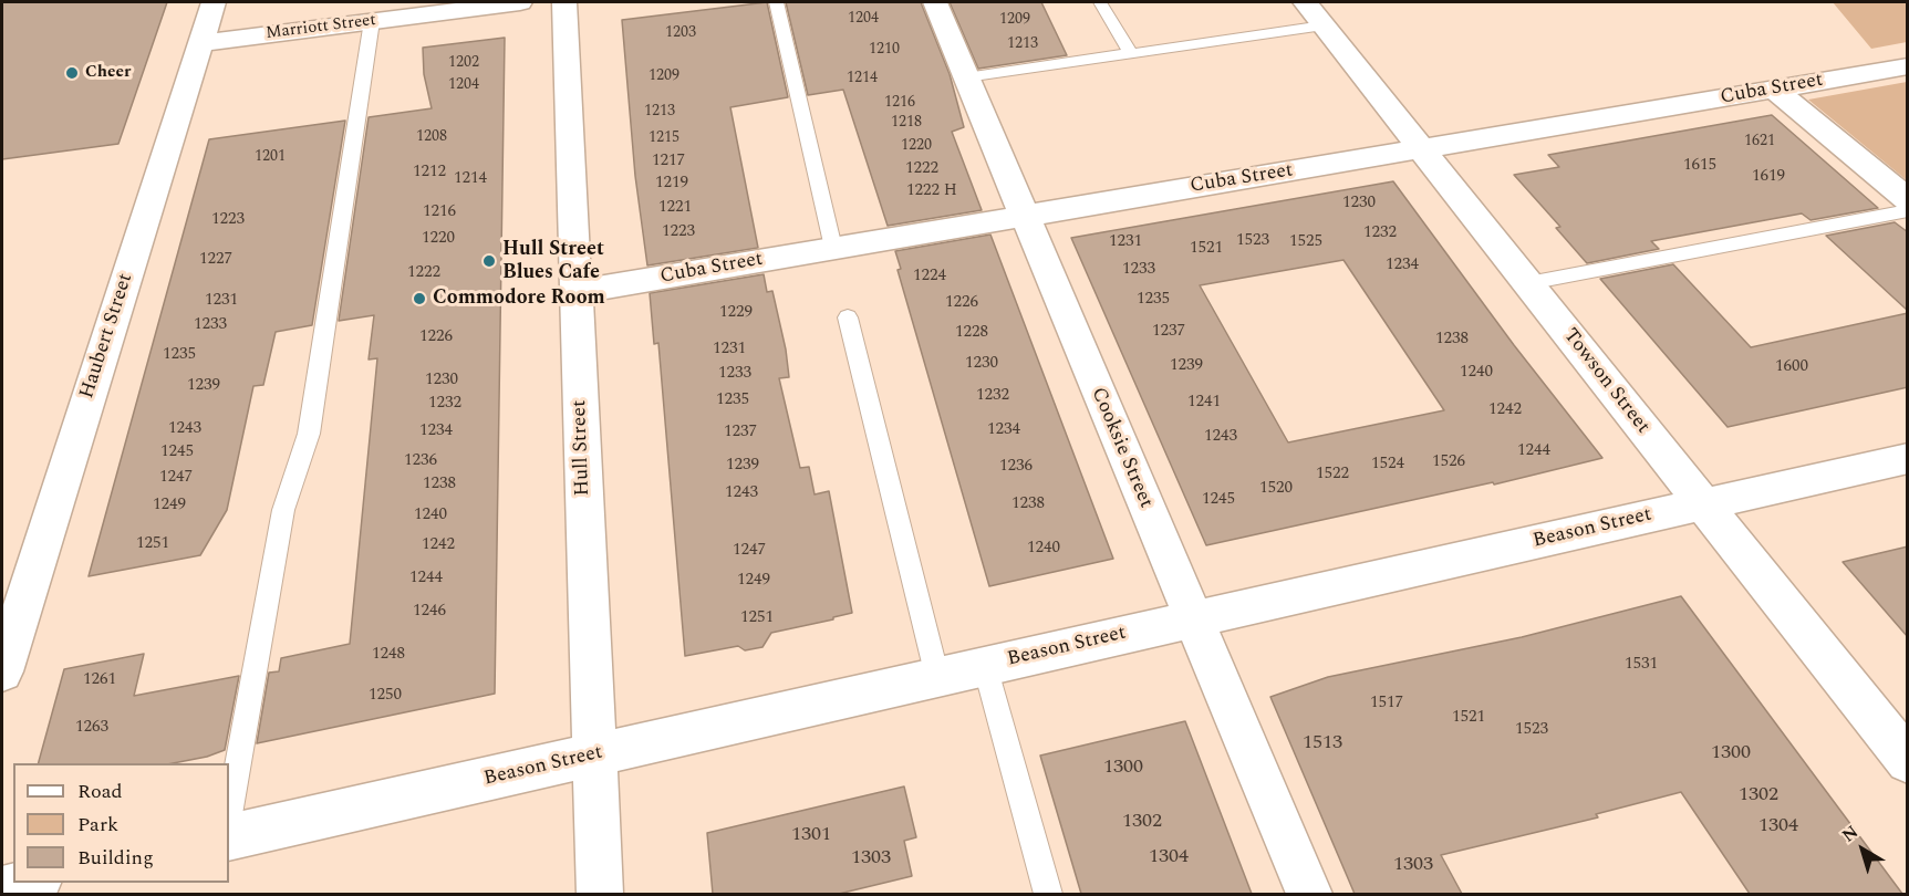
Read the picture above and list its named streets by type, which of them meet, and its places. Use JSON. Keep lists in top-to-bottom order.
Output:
{
  "streets": {
    "street": [
      "Marriott Street",
      "Cuba Street",
      "Haubert Street",
      "Towson Street",
      "Hull Street",
      "Cooksie Street",
      "Beason Street"
    ]
  },
  "crossings": [
    ["Marriott Street", "Haubert Street"],
    ["Cuba Street", "Towson Street"],
    ["Cuba Street", "Hull Street"],
    ["Cuba Street", "Cooksie Street"],
    ["Towson Street", "Beason Street"],
    ["Hull Street", "Beason Street"],
    ["Cooksie Street", "Beason Street"]
  ],
  "places": ["Cheer", "Hull Street Blues Cafe", "Commodore Room"],
  "house_numbers": [
    "1204",
    "1209",
    "1203",
    "1213",
    "1210",
    "1202",
    "1209",
    "1214",
    "1204",
    "1216",
    "1213",
    "1218",
    "1208",
    "1215",
    "1621",
    "1220",
    "1201",
    "1217",
    "1615",
    "1222",
    "1212",
    "1619",
    "1214",
    "1219",
    "1222 H",
    "1230",
    "1221",
    "1216",
    "1223",
    "1223",
    "1232",
    "1220",
    "1523",
    "1231",
    "1525",
    "1521",
    "1227",
    "1234",
    "1233",
    "1222",
    "1224",
    "1235",
    "1231",
    "1226",
    "1229",
    "1233",
    "1237",
    "1228",
    "1226",
    "1238",
    "1231",
    "1235",
    "1230",
    "1239",
    "1600",
    "1240",
    "1233",
    "1230",
    "1239",
    "1232",
    "1235",
    "1241",
    "1232",
    "1242",
    "1243",
    "1234",
    "1234",
    "1237",
    "1243",
    "1244",
    "1245",
    "1236",
    "1526",
    "1524",
    "1239",
    "1236",
    "1522",
    "1247",
    "1238",
    "1520",
    "1243",
    "1245",
    "1238",
    "1249",
    "1240",
    "1251",
    "1242",
    "1240",
    "1247",
    "1244",
    "1249",
    "1246",
    "1251",
    "1248",
    "1531",
    "1261",
    "1250",
    "1517",
    "1521",
    "1263",
    "1523",
    "1513",
    "1300",
    "1300",
    "1302",
    "1302",
    "1304",
    "1301",
    "1304",
    "1303",
    "1303"
  ],
  "legend": ["Road", "Park", "Building"],
  "north": "top left"
}
